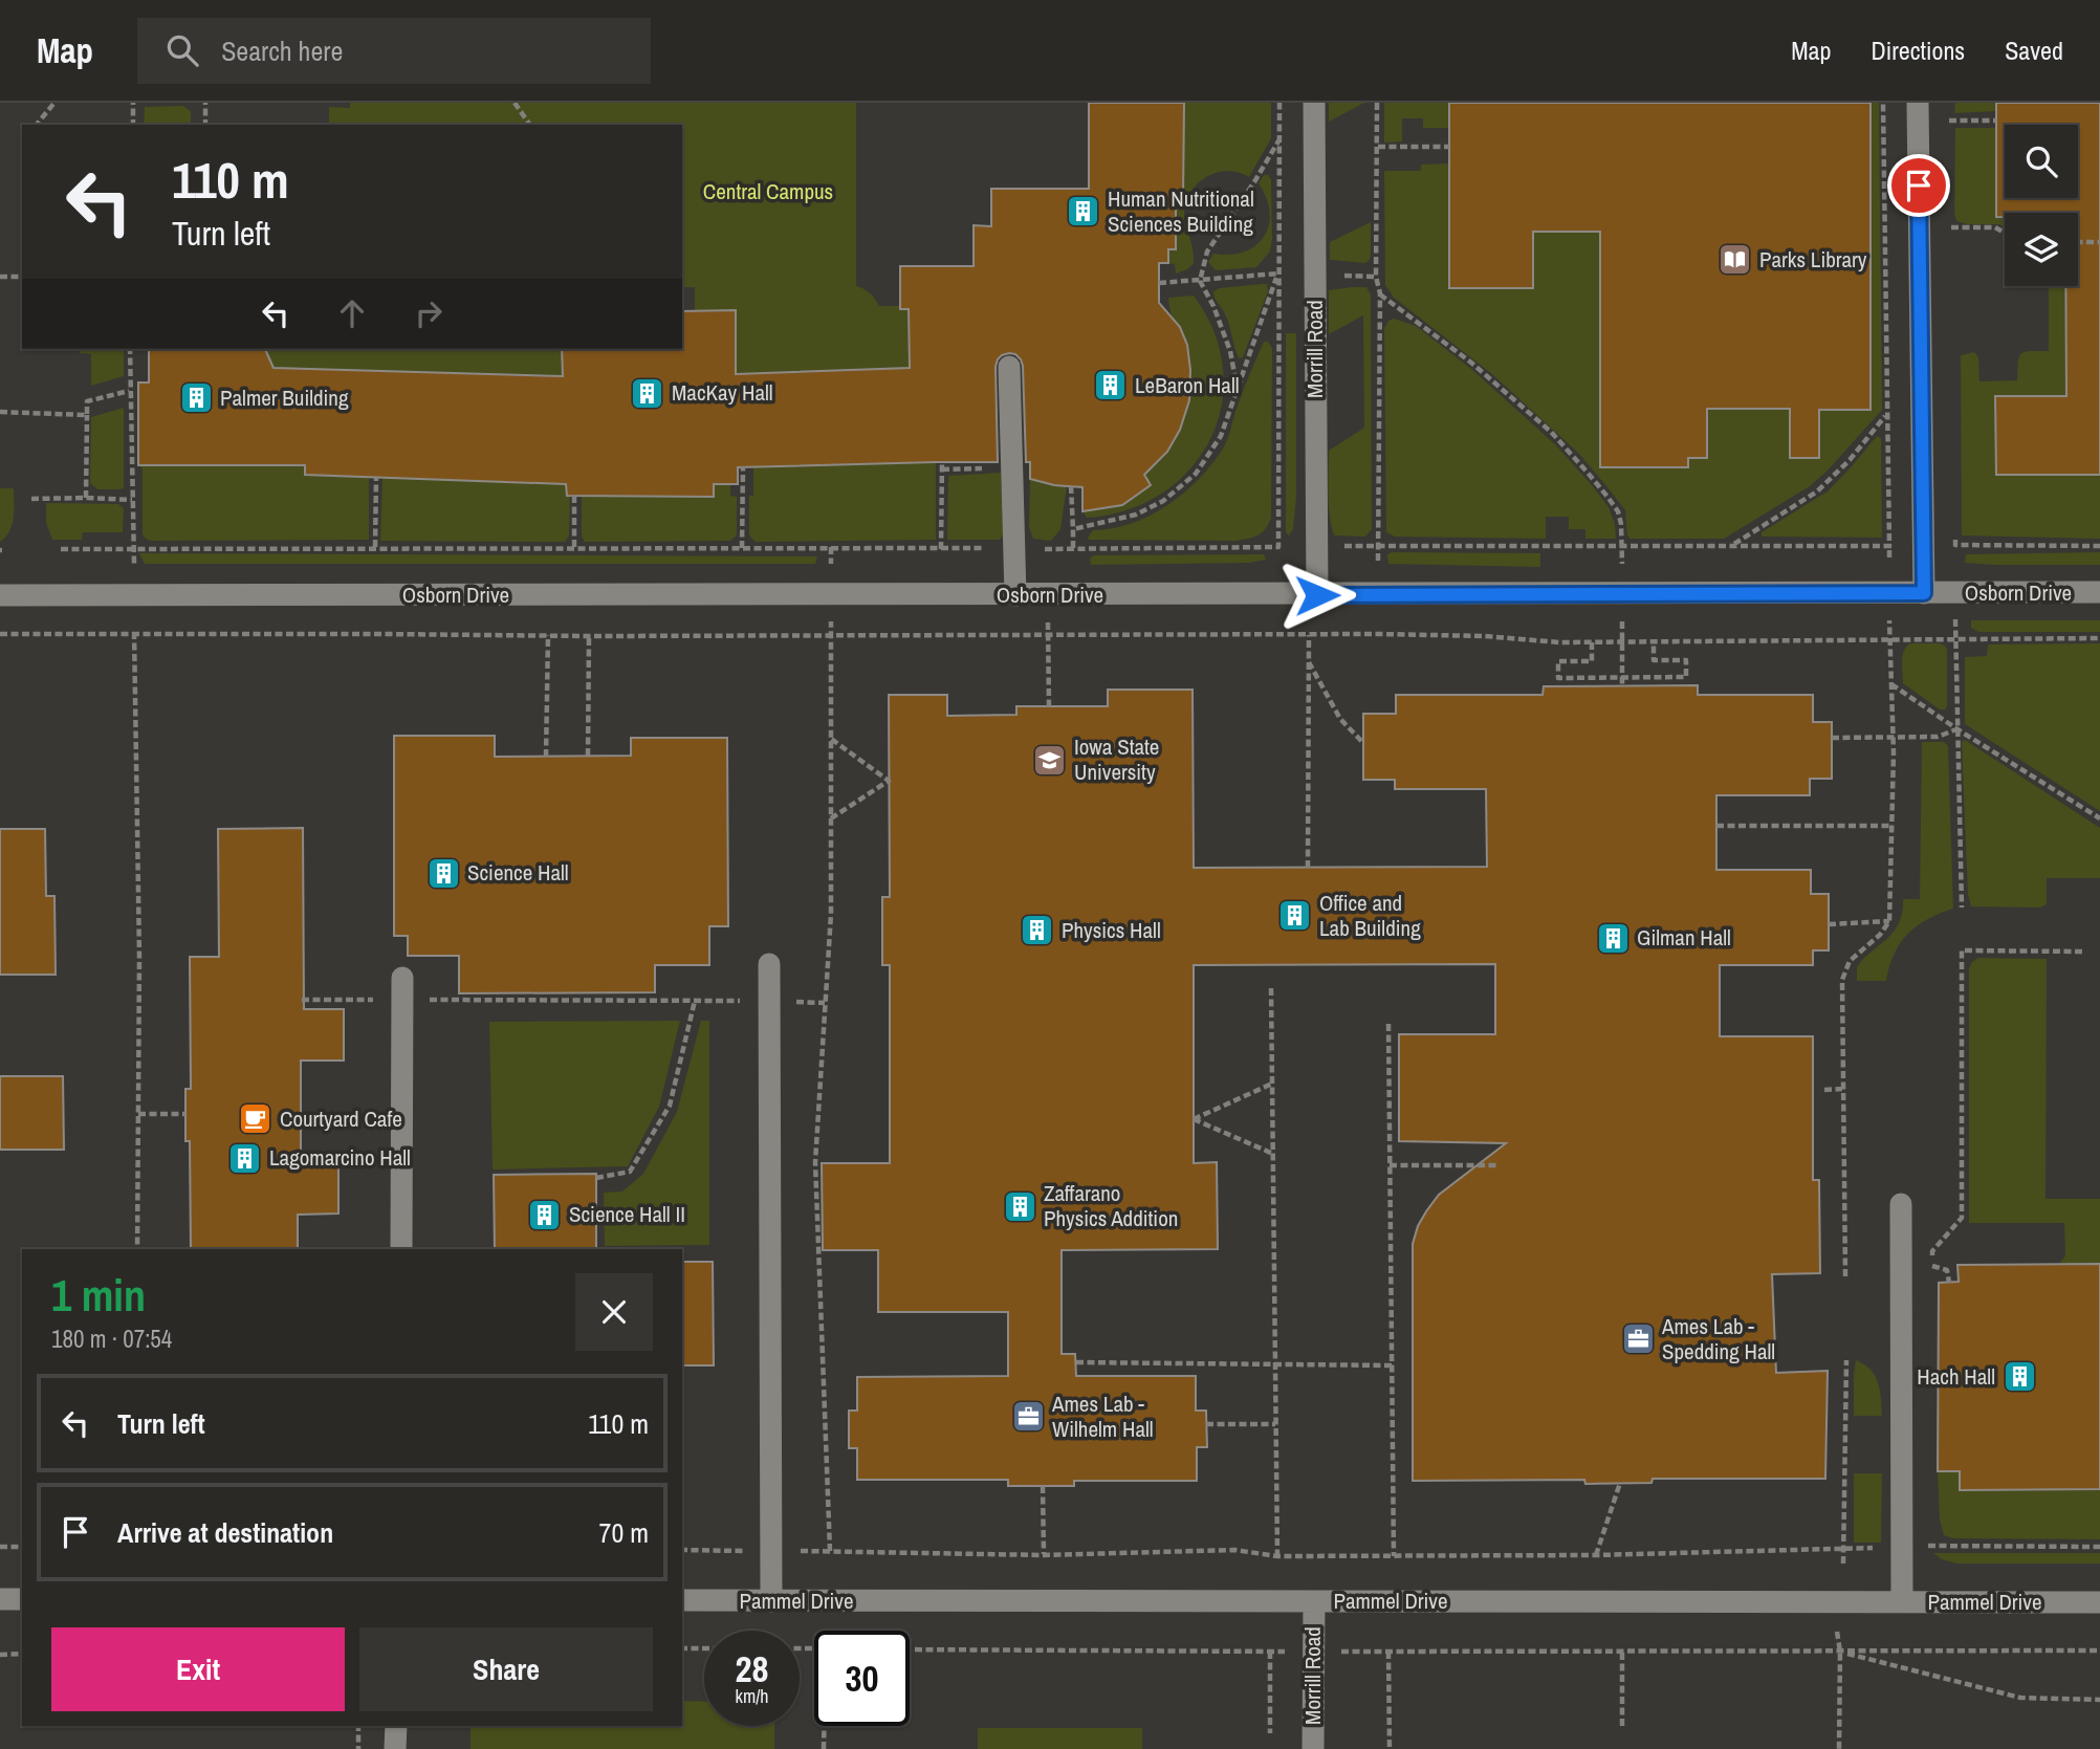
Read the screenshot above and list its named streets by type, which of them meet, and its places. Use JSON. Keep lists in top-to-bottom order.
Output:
{
  "streets": {
    "street": ["Morrill Road", "Osborn Drive", "Pammel Drive"]
  },
  "crossings": [
    ["Morrill Road", "Osborn Drive"],
    ["Morrill Road", "Pammel Drive"]
  ],
  "parks": ["Central Campus"],
  "places": {
    "building": [
      "Human Nutritional Sciences Building",
      "LeBaron Hall",
      "MacKay Hall",
      "Palmer Building",
      "Science Hall",
      "Office and Lab Building",
      "Physics Hall",
      "Gilman Hall",
      "Lagomarcino Hall",
      "Zaffarano Physics Addition",
      "Science Hall II",
      "Hach Hall"
    ],
    "library": ["Parks Library"],
    "school or university": ["Iowa State University"],
    "cafe": ["Courtyard Cafe"],
    "office": ["Ames Lab - Spedding Hall", "Ames Lab - Wilhelm Hall"]
  },
  "page": {
    "header": "Map",
    "search": "Search here",
    "nav": ["Map", "Directions", "Saved"],
    "turn": ["110 m", "Turn left"],
    "heading": ["1 min", "180 m · 07:54"],
    "list": [
      {
        "name": "Turn left",
        "value": "110 m"
      },
      {
        "name": "Arrive at destination",
        "value": "70 m"
      }
    ],
    "buttons": ["Exit", "Share"],
    "speed": "28 km/h",
    "limit": "30"
  }
}
